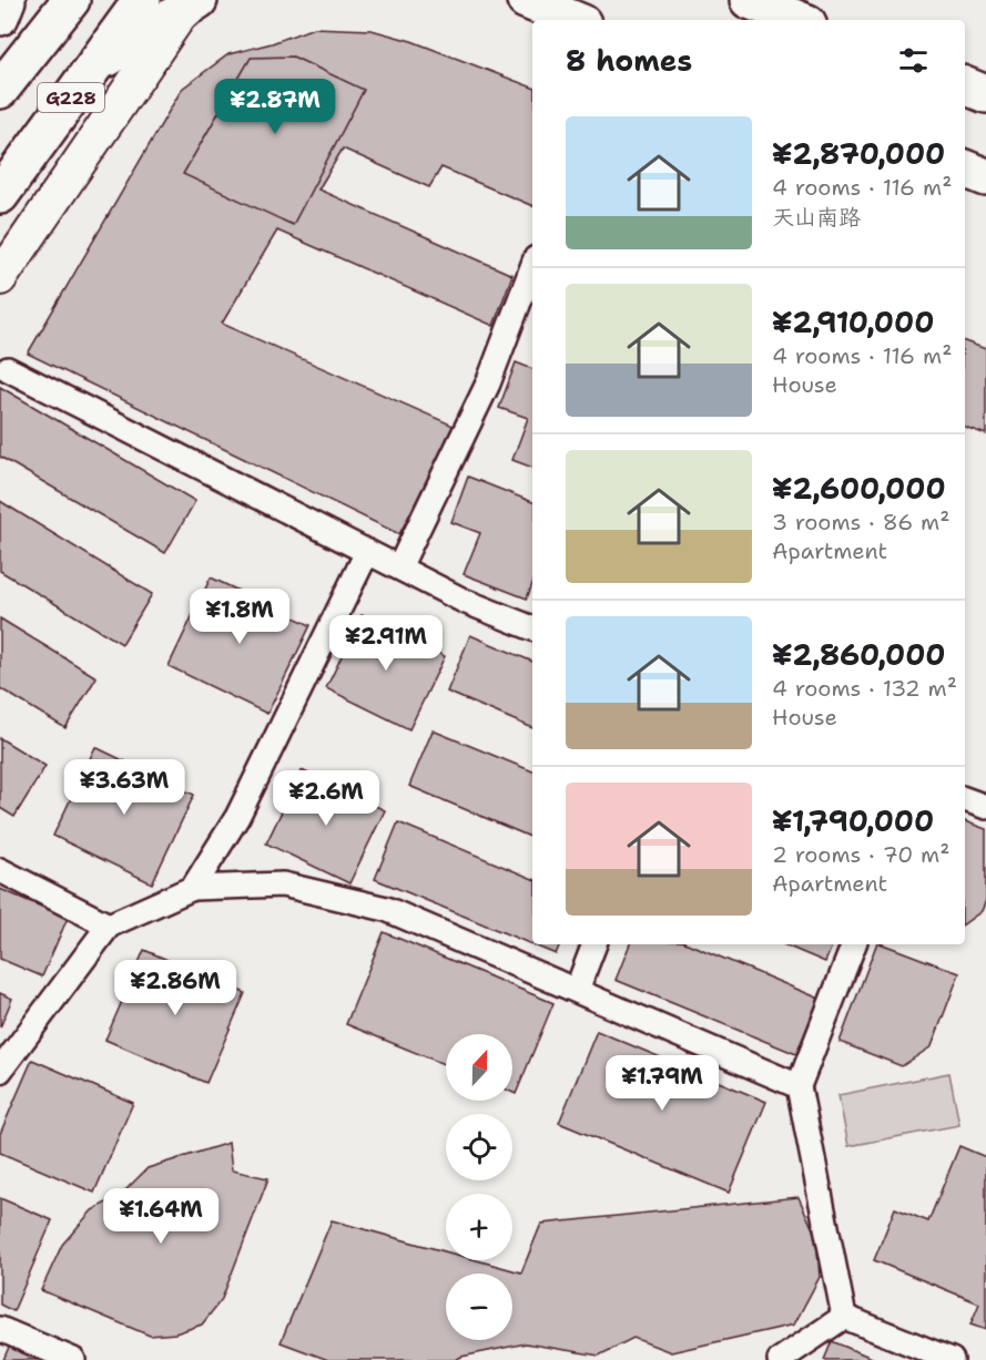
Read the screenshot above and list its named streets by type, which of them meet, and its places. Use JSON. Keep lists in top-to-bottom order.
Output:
{
  "streets": {
    "main road": ["G228"]
  },
  "north": "top",
  "page": {
    "heading": "8 homes",
    "price": [
      "¥2.87M",
      "¥1.8M",
      "¥2.91M",
      "¥3.63M",
      "¥2.6M",
      "¥2.86M",
      "¥1.79M",
      "¥1.64M"
    ],
    "list": [
      {
        "name": "¥2,870,000",
        "note": "4 rooms · 116 m² · 天山南路"
      },
      {
        "name": "¥2,910,000",
        "note": "4 rooms · 116 m² · House"
      },
      {
        "name": "¥2,600,000",
        "note": "3 rooms · 86 m² · Apartment"
      },
      {
        "name": "¥2,860,000",
        "note": "4 rooms · 132 m² · House"
      },
      {
        "name": "¥1,790,000",
        "note": "2 rooms · 70 m² · Apartment"
      }
    ],
    "map_buttons": ["+", "−"]
  }
}
